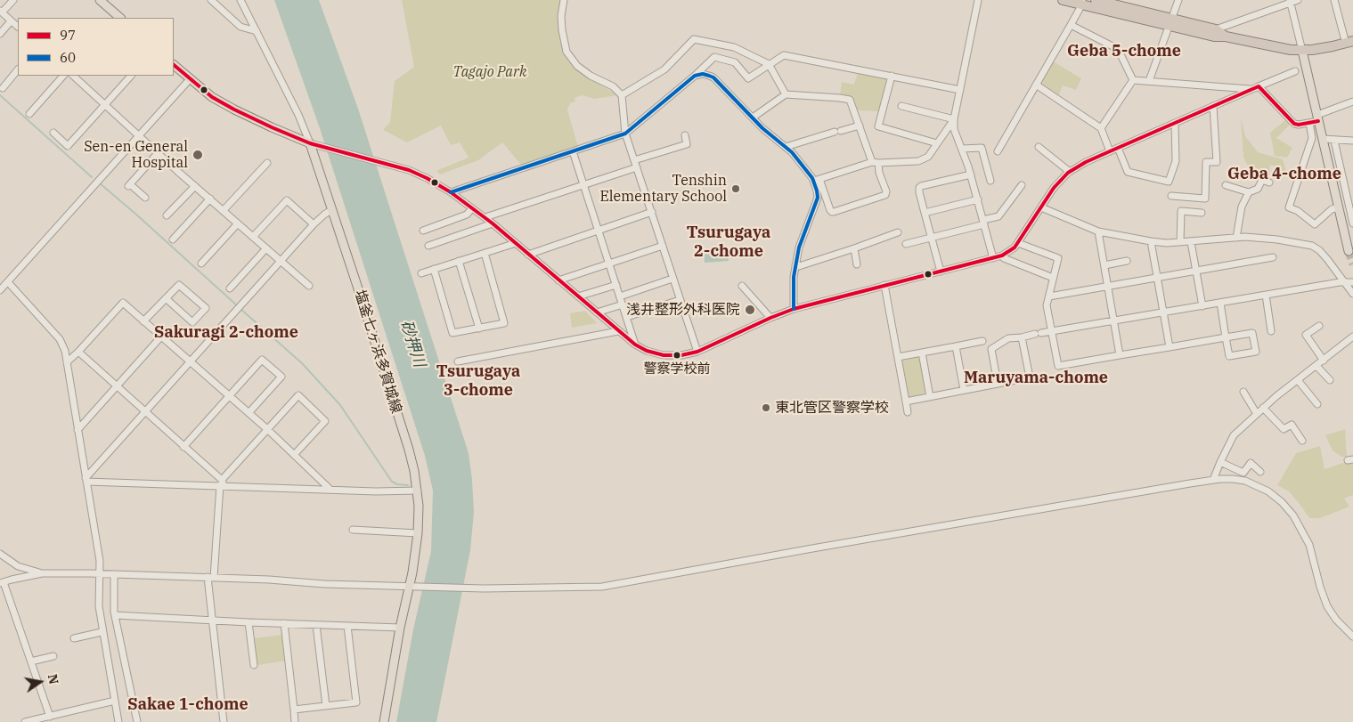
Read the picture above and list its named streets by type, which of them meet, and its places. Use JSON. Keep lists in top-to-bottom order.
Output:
{
  "streets": {
    "main road": ["塩釜七ヶ浜多賀城線"]
  },
  "districts": [
    "Geba 5-chome",
    "Geba 4-chome",
    "Tsurugaya 2-chome",
    "Sakuragi 2-chome",
    "Tsurugaya 3-chome",
    "Maruyama-chome",
    "Sakae 1-chome"
  ],
  "water": ["砂押川"],
  "parks": ["Tagajo Park"],
  "places": [
    "Sen-en General Hospital",
    "Tenshin Elementary School",
    "浅井整形外科医院",
    "警察学校前",
    "東北管区警察学校"
  ],
  "lines": ["transit line 97", "transit line 60"],
  "legend": ["97", "60"],
  "north": "right"
}
